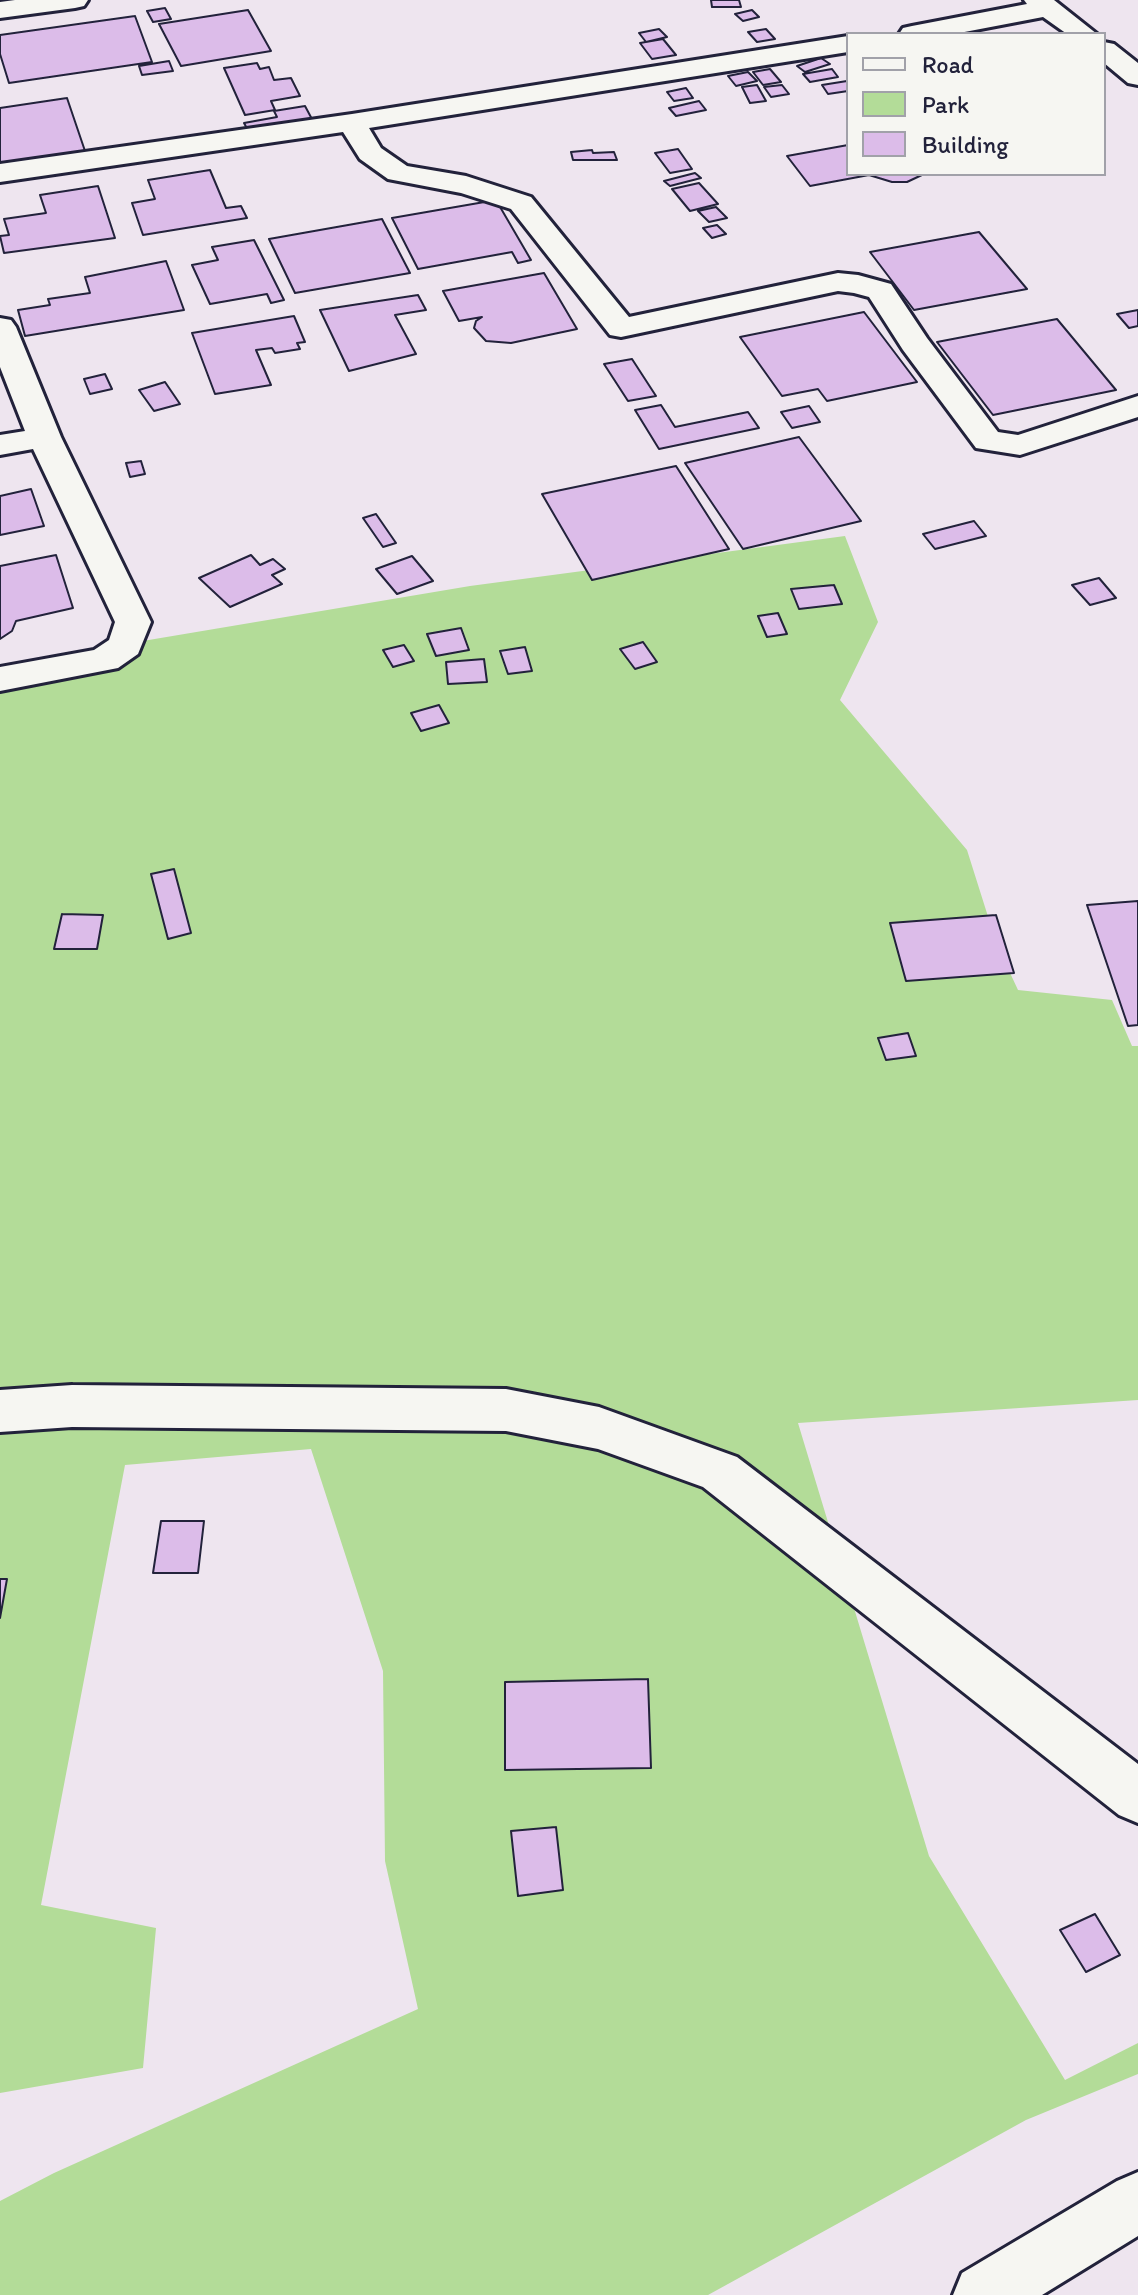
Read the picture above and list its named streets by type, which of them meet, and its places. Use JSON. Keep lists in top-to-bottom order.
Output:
{
  "legend": ["Road", "Park", "Building"]
}
